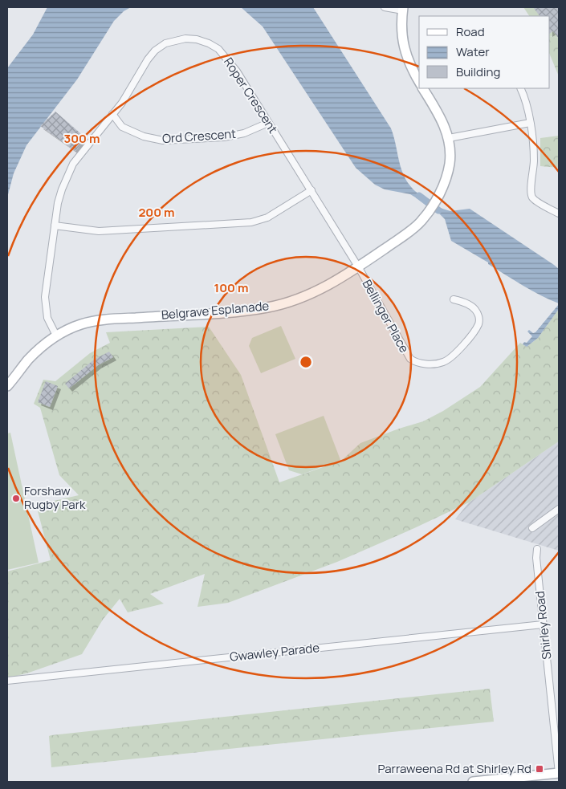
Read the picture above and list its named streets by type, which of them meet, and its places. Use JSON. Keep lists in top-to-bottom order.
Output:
{
  "streets": {
    "street": [
      "Roper Crescent",
      "Ord Crescent",
      "Belgrave Esplanade",
      "Bellinger Place",
      "Shirley Road",
      "Gwawley Parade"
    ]
  },
  "crossings": [
    ["Roper Crescent", "Ord Crescent"],
    ["Roper Crescent", "Belgrave Esplanade"],
    ["Roper Crescent", "Bellinger Place"],
    ["Belgrave Esplanade", "Bellinger Place"],
    ["Shirley Road", "Gwawley Parade"]
  ],
  "places": {
    "other": ["Forshaw Rugby Park"],
    "transit": ["Parraweena Rd at Shirley Rd"]
  },
  "legend": ["Road", "Water", "Building"],
  "rings": ["300 m", "200 m", "100 m"]
}
